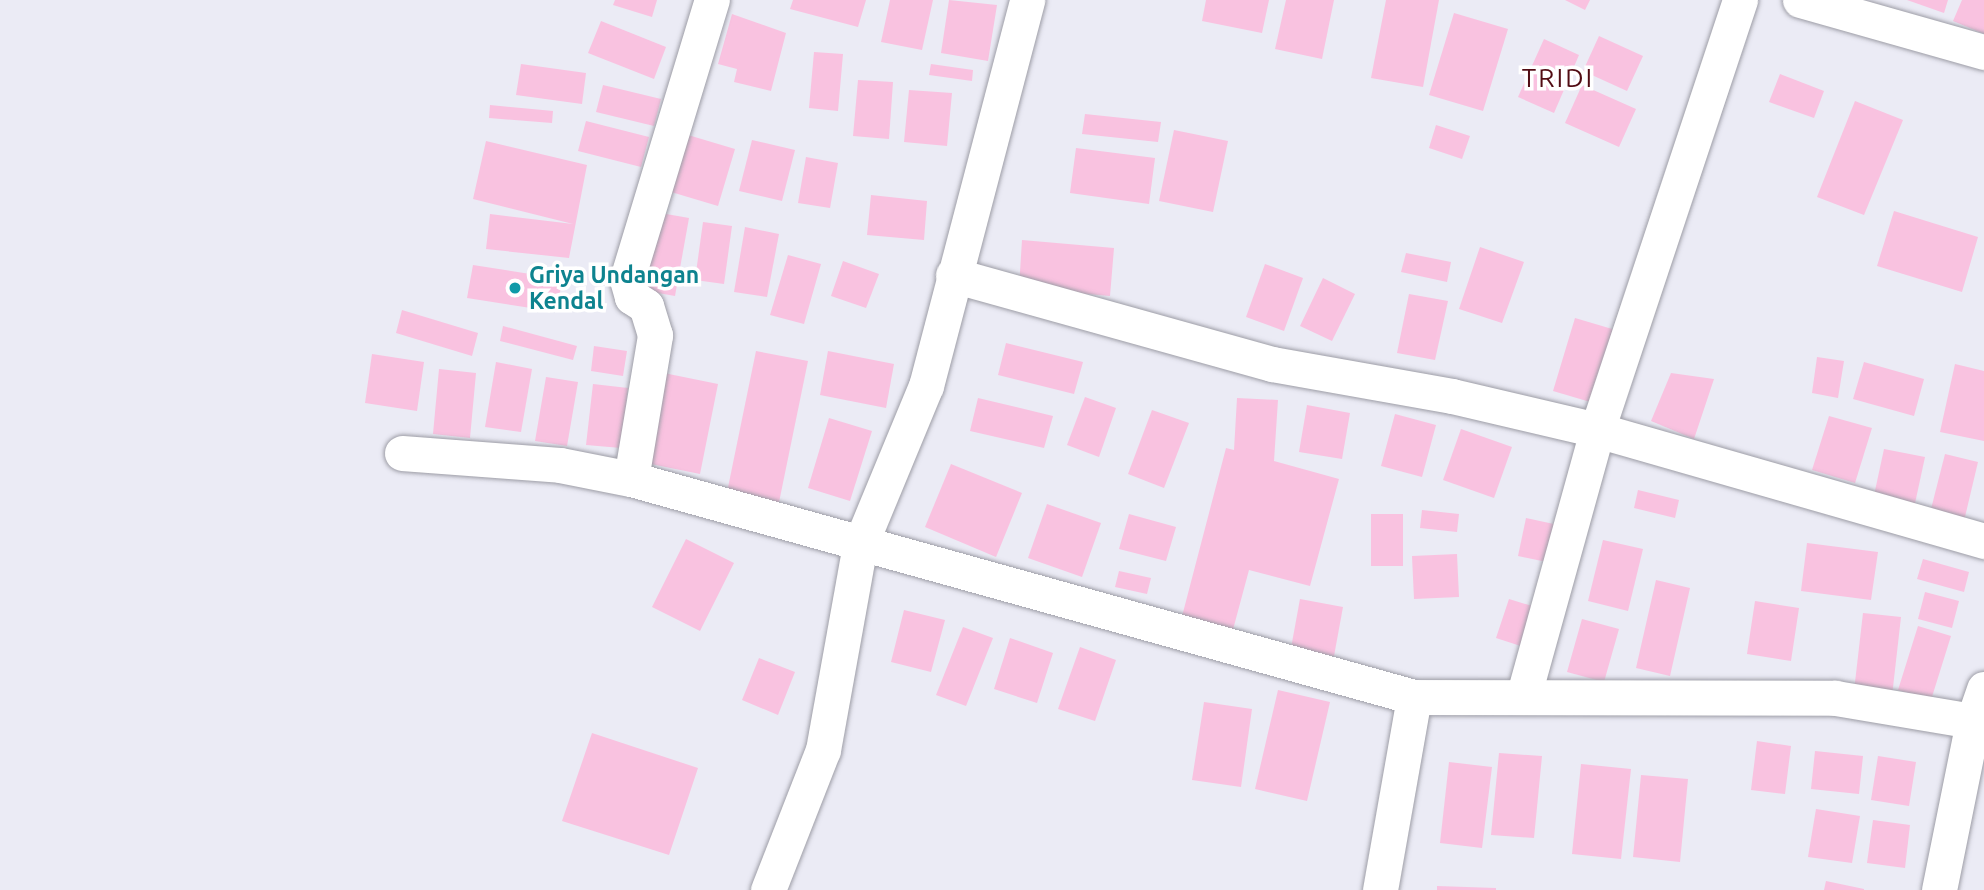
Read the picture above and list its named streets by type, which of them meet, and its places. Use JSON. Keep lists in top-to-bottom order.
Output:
{
  "districts": ["TRIDI"],
  "places": ["Griya Undangan Kendal"]
}
